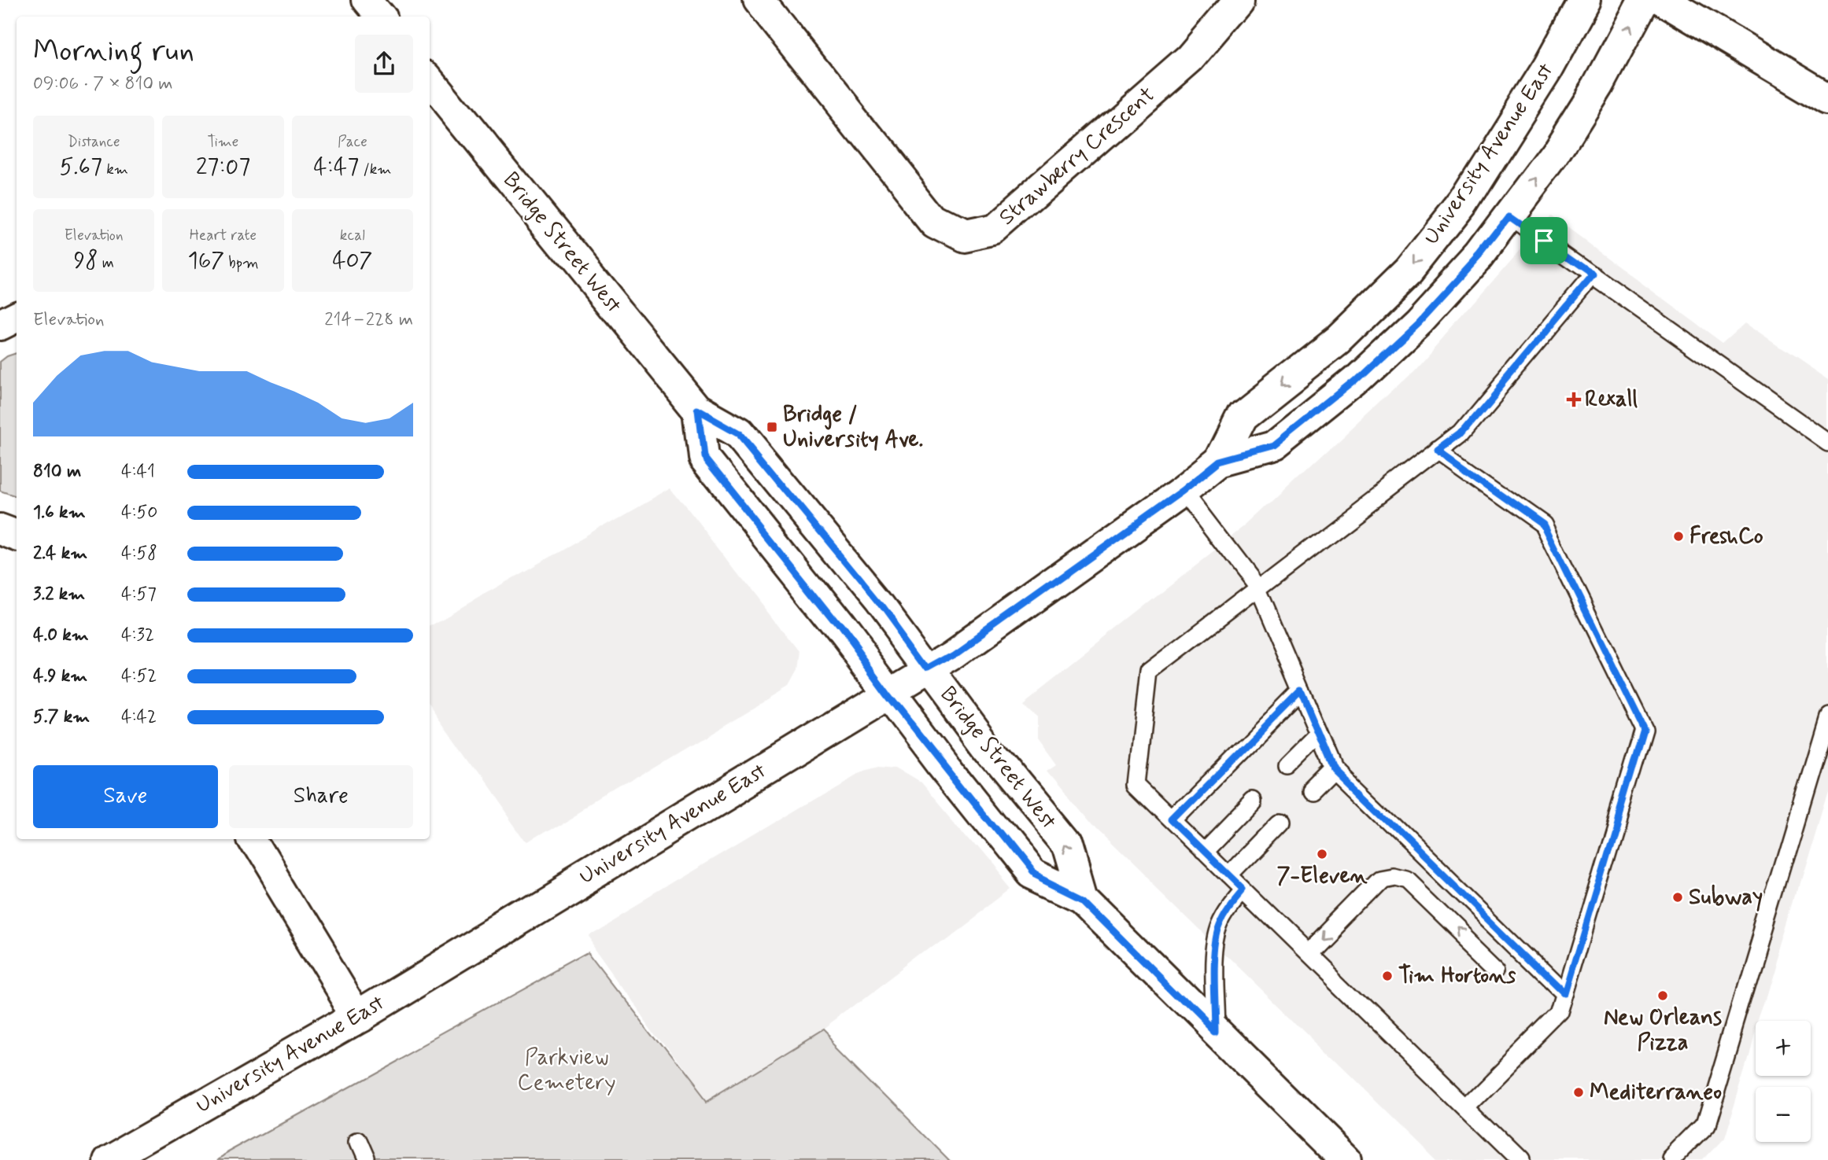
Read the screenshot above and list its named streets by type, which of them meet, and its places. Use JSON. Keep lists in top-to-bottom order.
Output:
{
  "streets": {
    "main road": ["University Avenue East", "Strawberry Crescent", "Bridge Street West"]
  },
  "crossings": [
    ["University Avenue East", "Bridge Street West"]
  ],
  "parks": ["Parkview Cemetery"],
  "places": {
    "health": ["Rexall"],
    "transit": ["Bridge / University Ave."],
    "other": [
      "FreshCo",
      "7-Eleven",
      "Subway",
      "Tim Hortons",
      "New Orleans Pizza",
      "Mediterraneo"
    ]
  },
  "page": {
    "heading": ["Morning run", "09:06 · 7 × 810 m"],
    "stats": [
      ["Distance", "5.67 km"],
      ["Time", "27:07"],
      ["Pace", "4:47 /km"],
      ["Elevation", "98 m"],
      ["Heart rate", "167 bpm"],
      ["kcal", "407"]
    ],
    "chart": ["Elevation", "214–228 m"],
    "list": [
      {
        "name": "810 m",
        "note": "4:41"
      },
      {
        "name": "1.6 km",
        "note": "4:50"
      },
      {
        "name": "2.4 km",
        "note": "4:58"
      },
      {
        "name": "3.2 km",
        "note": "4:57"
      },
      {
        "name": "4.0 km",
        "note": "4:32"
      },
      {
        "name": "4.9 km",
        "note": "4:52"
      },
      {
        "name": "5.7 km",
        "note": "4:42"
      }
    ],
    "buttons": ["Save", "Share"],
    "map_buttons": ["+", "−"]
  }
}
